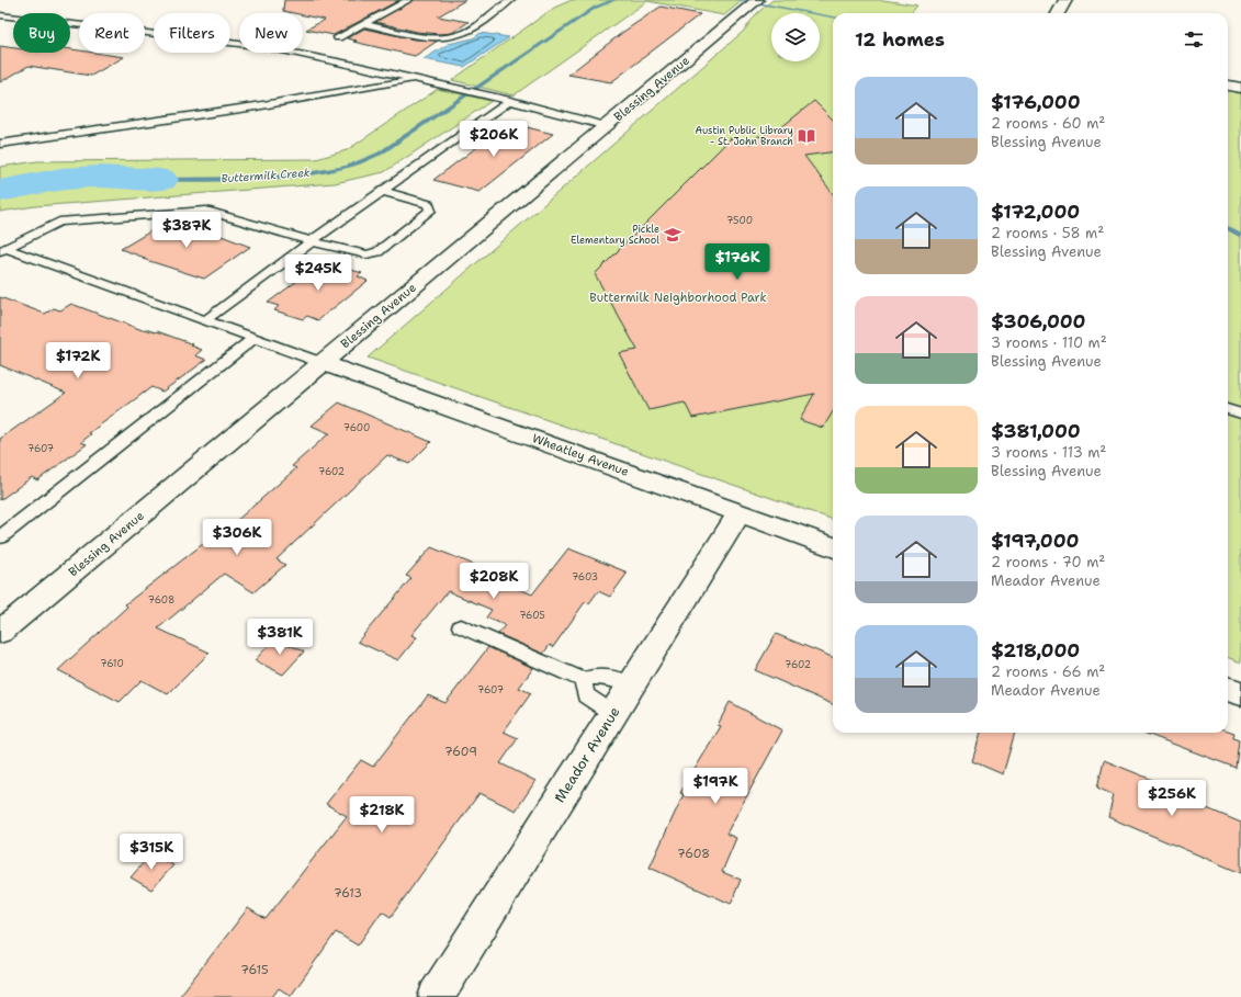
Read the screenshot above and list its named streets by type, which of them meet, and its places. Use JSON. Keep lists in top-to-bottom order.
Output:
{
  "streets": {
    "street": ["Blessing Avenue", "Wheatley Avenue", "Meador Avenue"]
  },
  "crossings": [
    ["Blessing Avenue", "Wheatley Avenue"],
    ["Wheatley Avenue", "Meador Avenue"]
  ],
  "water": ["Buttermilk Creek"],
  "parks": ["Buttermilk Neighborhood Park"],
  "places": {
    "library": ["Austin Public Library - St. John Branch"],
    "school or university": ["Pickle Elementary School"]
  },
  "house_numbers": [
    "7500",
    "7600",
    "7607",
    "7602",
    "7603",
    "7608",
    "7605",
    "7610",
    "7602",
    "7607",
    "7609",
    "7608",
    "7613",
    "7615"
  ],
  "page": {
    "chip": [
      "Buy",
      "Rent",
      "Filters",
      "New"
    ],
    "heading": "12 homes",
    "list": [
      {
        "name": "$176,000",
        "note": "2 rooms · 60 m² · Blessing Avenue"
      },
      {
        "name": "$172,000",
        "note": "2 rooms · 58 m² · Blessing Avenue"
      },
      {
        "name": "$306,000",
        "note": "3 rooms · 110 m² · Blessing Avenue"
      },
      {
        "name": "$381,000",
        "note": "3 rooms · 113 m² · Blessing Avenue"
      },
      {
        "name": "$197,000",
        "note": "2 rooms · 70 m² · Meador Avenue"
      },
      {
        "name": "$218,000",
        "note": "2 rooms · 66 m² · Meador Avenue"
      }
    ],
    "price": [
      "$206K",
      "$387K",
      "$176K",
      "$245K",
      "$172K",
      "$306K",
      "$208K",
      "$381K",
      "$197K",
      "$256K",
      "$218K",
      "$315K"
    ]
  }
}
